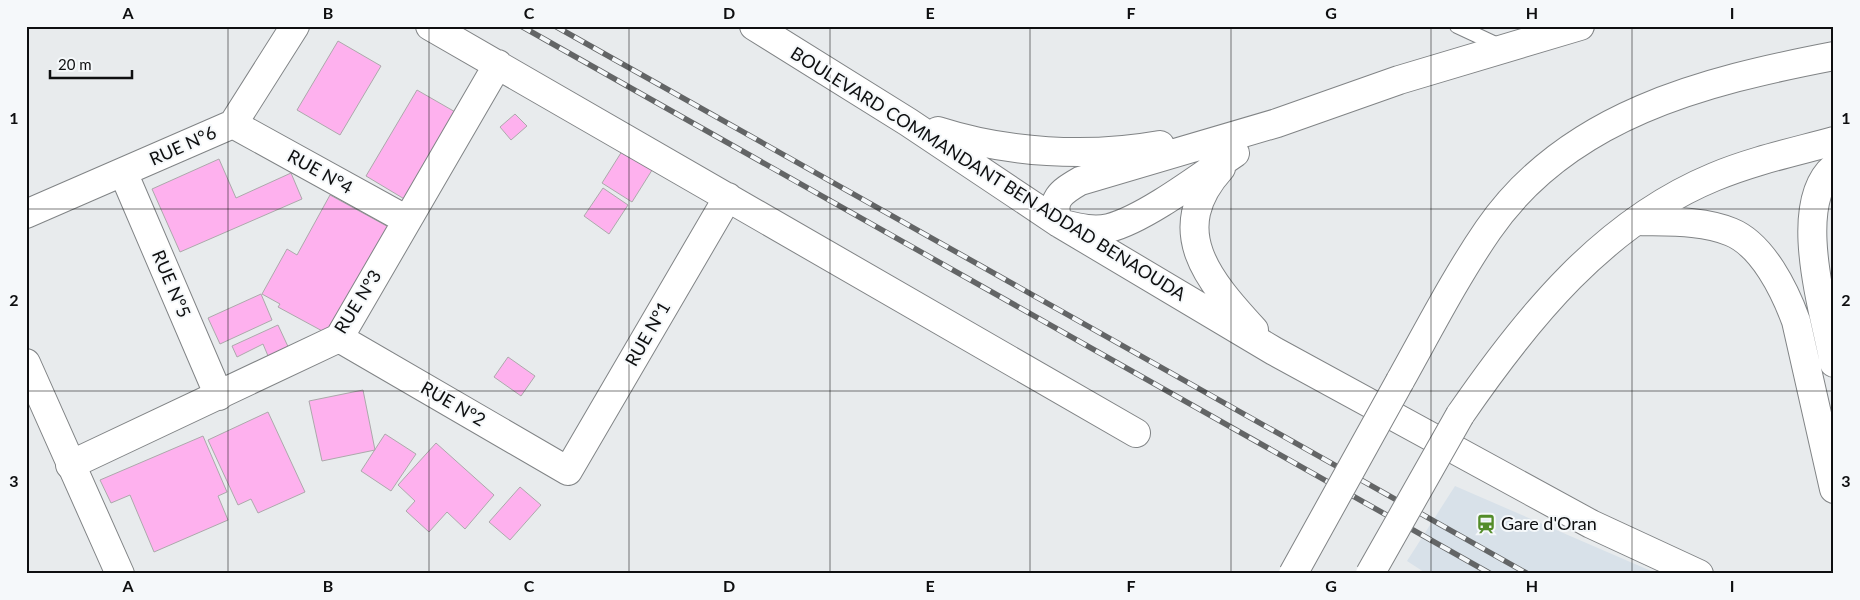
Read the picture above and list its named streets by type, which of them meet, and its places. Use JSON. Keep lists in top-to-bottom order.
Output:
{
  "streets": {
    "street": [
      "RUE N°6",
      "RUE N°4",
      "BOULEVARD COMMANDANT BEN ADDAD BENAOUDA",
      "RUE N°5",
      "RUE N°3",
      "RUE N°1",
      "RUE N°2"
    ]
  },
  "crossings": [
    ["RUE N°6", "RUE N°4"],
    ["RUE N°6", "RUE N°5"],
    ["RUE N°4", "RUE N°3"],
    ["RUE N°5", "RUE N°3"],
    ["RUE N°3", "RUE N°2"],
    ["RUE N°1", "RUE N°2"]
  ],
  "places": {
    "station": ["Gare d'Oran"]
  },
  "scale_bar": "20 m",
  "grid": {
    "columns": [
      "A",
      "B",
      "C",
      "D",
      "E",
      "F",
      "G",
      "H",
      "I"
    ],
    "rows": ["1", "2", "3"]
  }
}
